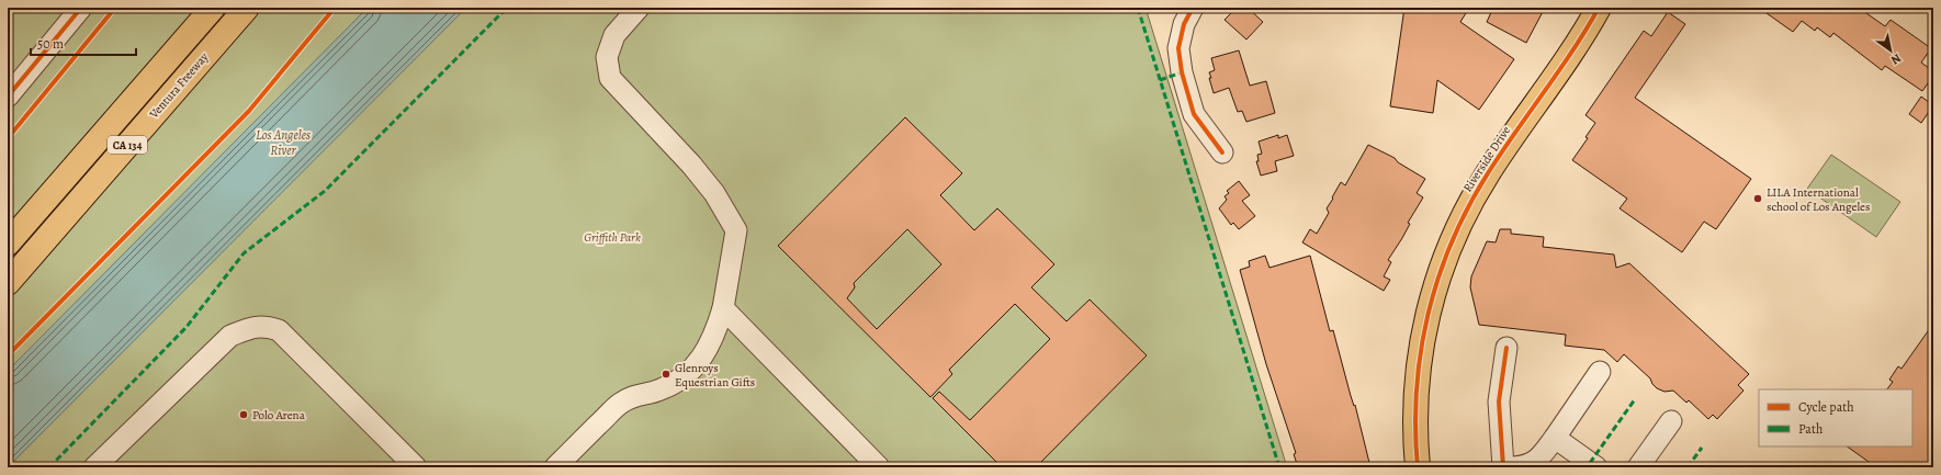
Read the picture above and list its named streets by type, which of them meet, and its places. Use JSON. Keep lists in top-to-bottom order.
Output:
{
  "streets": {
    "main road": ["Ventura Freeway", "CA 134", "Riverside Drive"]
  },
  "water": ["Los Angeles River"],
  "parks": ["Griffith Park"],
  "places": ["LILA International school of Los Angeles", "Glenroys Equestrian Gifts", "Polo Arena"],
  "legend": ["Cycle path", "Path"],
  "scale_bar": "50 m",
  "north": "bottom right"
}
